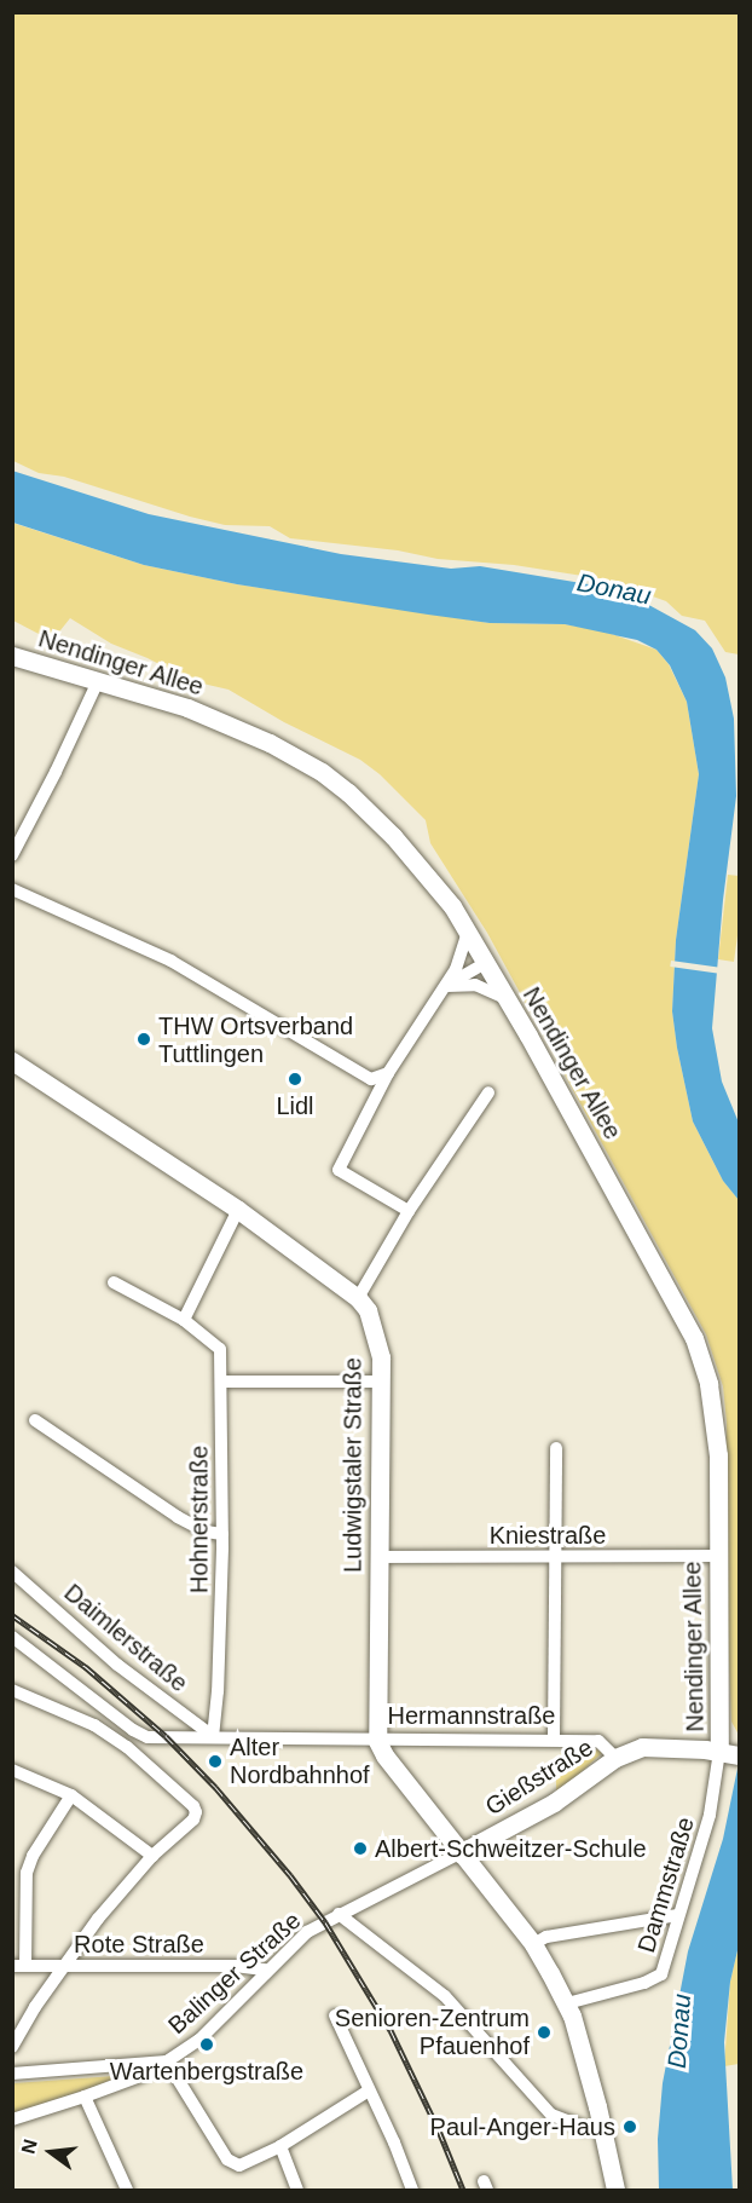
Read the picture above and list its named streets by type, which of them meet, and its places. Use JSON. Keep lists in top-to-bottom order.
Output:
{
  "streets": {
    "street": [
      "Nendinger Allee",
      "Ludwigstaler Straße",
      "Hohnerstraße",
      "Kniestraße",
      "Daimlerstraße",
      "Hermannstraße",
      "Gießstraße",
      "Dammstraße",
      "Rote Straße",
      "Balinger Straße"
    ]
  },
  "crossings": [
    ["Nendinger Allee", "Kniestraße"],
    ["Nendinger Allee", "Dammstraße"],
    ["Ludwigstaler Straße", "Kniestraße"],
    ["Ludwigstaler Straße", "Hermannstraße"],
    ["Hohnerstraße", "Daimlerstraße"],
    ["Hohnerstraße", "Hermannstraße"],
    ["Daimlerstraße", "Hermannstraße"],
    ["Hermannstraße", "Gießstraße"],
    ["Gießstraße", "Balinger Straße"],
    ["Rote Straße", "Balinger Straße"]
  ],
  "water": ["Donau"],
  "places": [
    "THW Ortsverband Tuttlingen",
    "Lidl",
    "Alter Nordbahnhof",
    "Albert-Schweitzer-Schule",
    "Senioren-Zentrum Pfauenhof",
    "Wartenbergstraße",
    "Paul-Anger-Haus"
  ],
  "north": "left"
}
